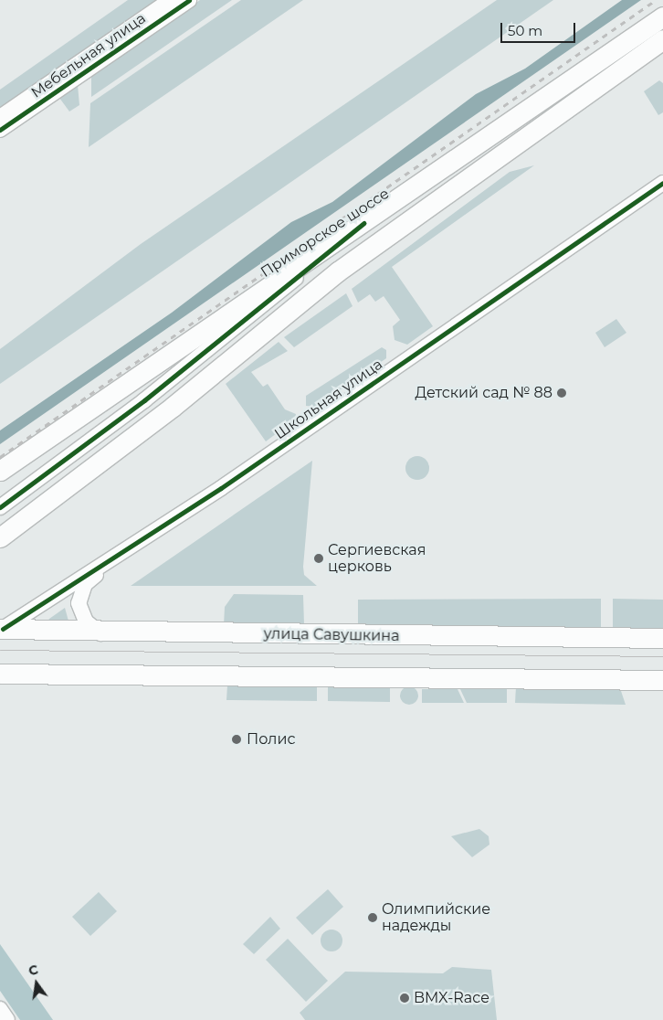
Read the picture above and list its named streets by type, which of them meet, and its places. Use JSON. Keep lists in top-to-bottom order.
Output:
{
  "streets": {
    "main road": ["Приморское шоссе", "улица Савушкина"],
    "street": ["Мебельная улица", "Школьная улица"]
  },
  "crossings": [
    ["Школьная улица", "улица Савушкина"]
  ],
  "places": [
    "Детский сад № 88",
    "Сергиевская церковь",
    "Полис",
    "Олимпийские надежды",
    "BMX-Race"
  ],
  "scale_bar": "50 m",
  "north": "top"
}
